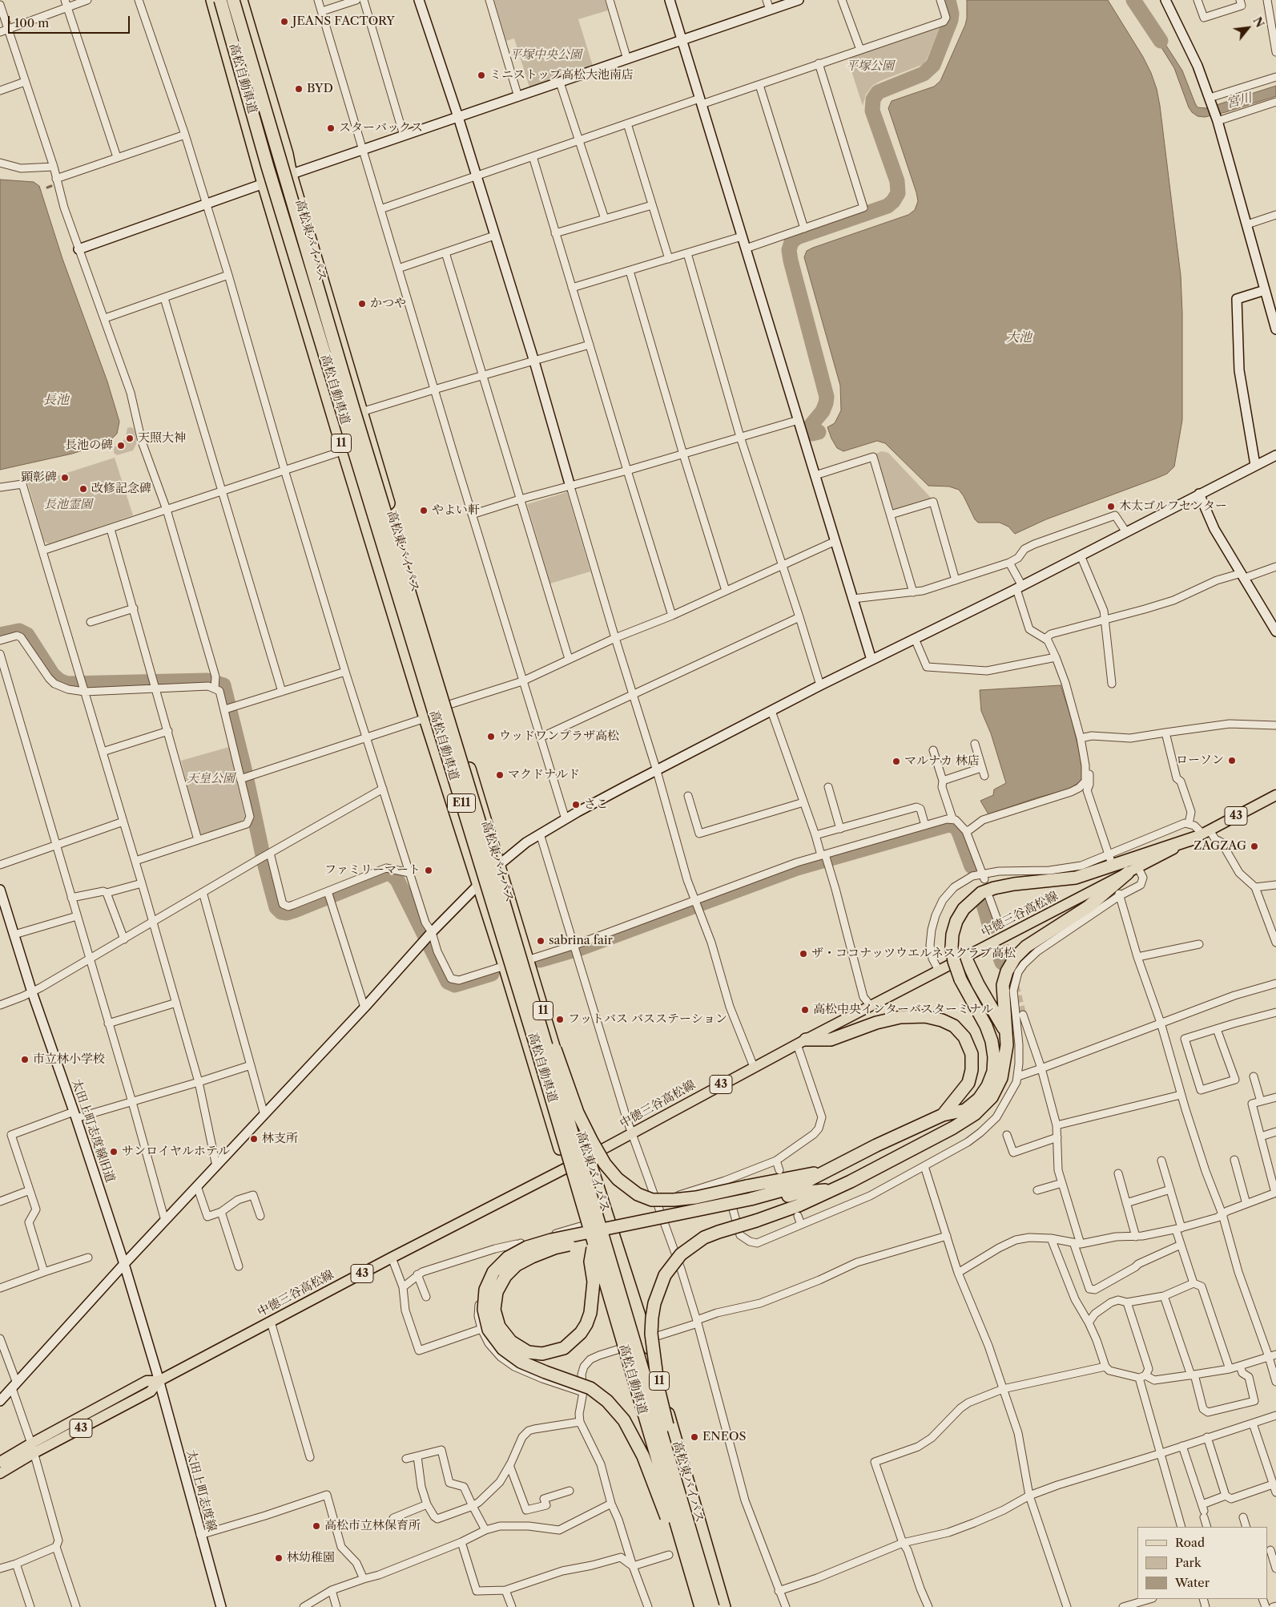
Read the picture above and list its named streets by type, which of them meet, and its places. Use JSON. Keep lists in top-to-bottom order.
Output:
{
  "streets": {
    "highway": [
      "高松自動車道",
      "高松東バイパス",
      "11",
      "E11"
    ],
    "main road": ["43", "中徳三谷高松線"],
    "street": ["太田上町志度線旧道", "太田上町志度線"]
  },
  "crossings": [
    ["高松東バイパス", "中徳三谷高松線"],
    ["中徳三谷高松線", "太田上町志度線旧道"],
    ["中徳三谷高松線", "太田上町志度線"],
    ["太田上町志度線旧道", "太田上町志度線"]
  ],
  "water": ["宮川", "大池", "長池"],
  "parks": [
    "平塚中央公園",
    "平塚公園",
    "長池霊園",
    "天皇公園"
  ],
  "places": [
    "JEANS FACTORY",
    "ミニストップ高松大池南店",
    "BYD",
    "スターバックス",
    "かつや",
    "天照大神",
    "長池の碑",
    "顕彰碑",
    "改修記念碑",
    "木太ゴルフセンター",
    "やよい軒",
    "ウッドワンプラザ高松",
    "ローソン",
    "マルナカ 林店",
    "マクドナルド",
    "さこ",
    "ZAGZAG",
    "ファミリーマート",
    "sabrina fair",
    "ザ・ココナッツウエルネスクラブ高松",
    "高松中央インターバスターミナル",
    "フットバス バスステーション",
    "市立林小学校",
    "林支所",
    "サンロイヤルホテル",
    "ENEOS",
    "高松市立林保育所",
    "林幼稚園"
  ],
  "legend": ["Road", "Park", "Water"],
  "scale_bar": "100 m",
  "north": "top right"
}
